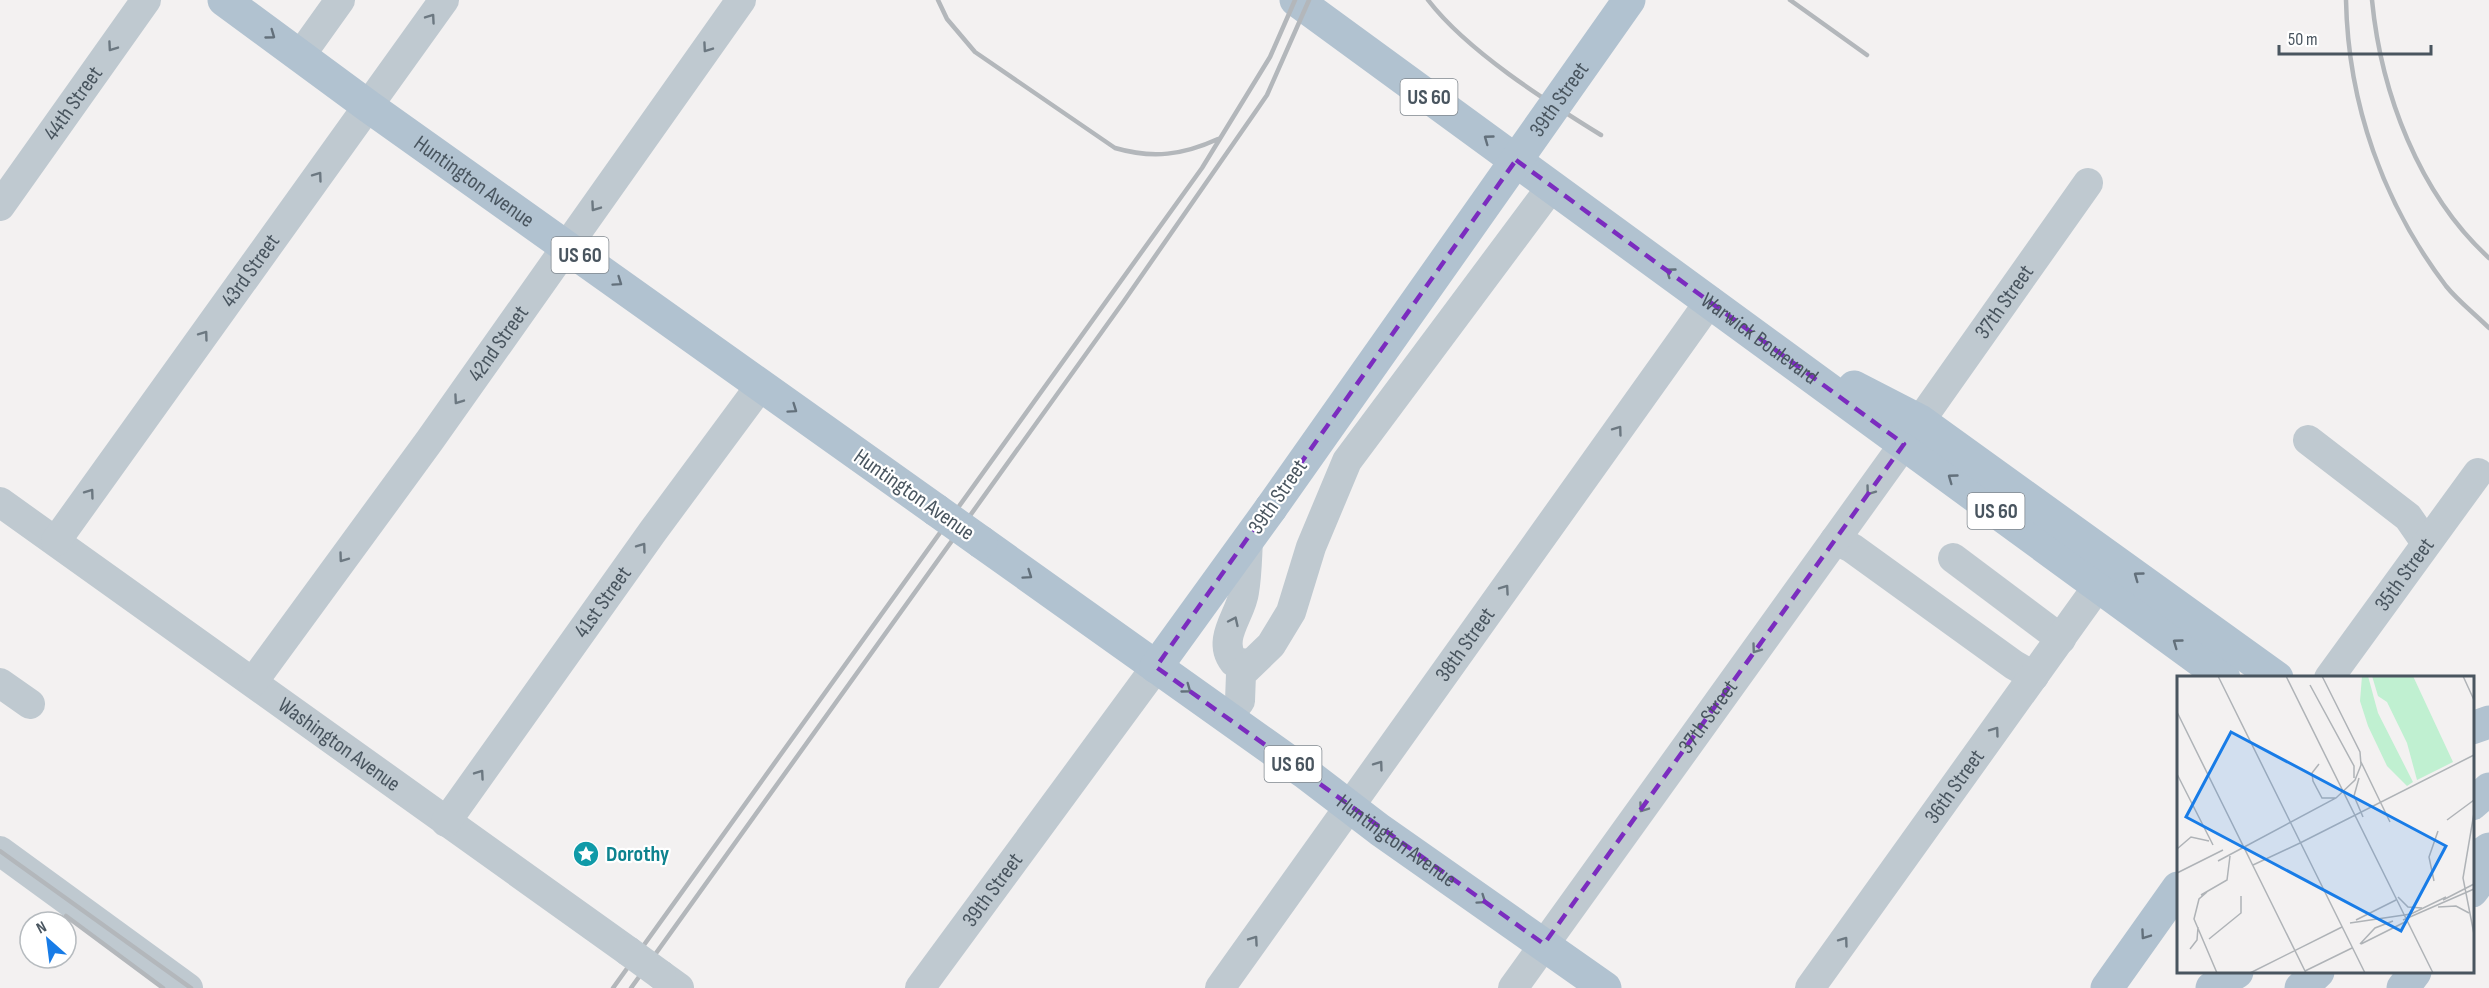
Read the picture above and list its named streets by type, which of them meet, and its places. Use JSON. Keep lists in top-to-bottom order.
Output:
{
  "streets": {
    "main road": [
      "US 60",
      "39th Street",
      "Huntington Avenue",
      "Warwick Boulevard"
    ],
    "street": [
      "44th Street",
      "43rd Street",
      "37th Street",
      "42nd Street",
      "35th Street",
      "41st Street",
      "38th Street",
      "Washington Avenue",
      "36th Street"
    ]
  },
  "crossings": [
    ["US 60", "37th Street"],
    ["US 60", "Warwick Boulevard"],
    ["US 60", "36th Street"],
    ["39th Street", "Huntington Avenue"],
    ["Huntington Avenue", "43rd Street"],
    ["Huntington Avenue", "37th Street"],
    ["Huntington Avenue", "42nd Street"],
    ["Huntington Avenue", "41st Street"],
    ["Huntington Avenue", "38th Street"],
    ["43rd Street", "Washington Avenue"],
    ["37th Street", "Warwick Boulevard"],
    ["Warwick Boulevard", "38th Street"],
    ["42nd Street", "Washington Avenue"],
    ["41st Street", "Washington Avenue"]
  ],
  "one_way": [
    "44th Street",
    "Huntington Avenue",
    "43rd Street",
    "37th Street",
    "Warwick Boulevard",
    "42nd Street",
    "41st Street",
    "36th Street"
  ],
  "places": {
    "place": ["Dorothy"]
  },
  "scale_bar": "50 m",
  "north": "top left"
}
